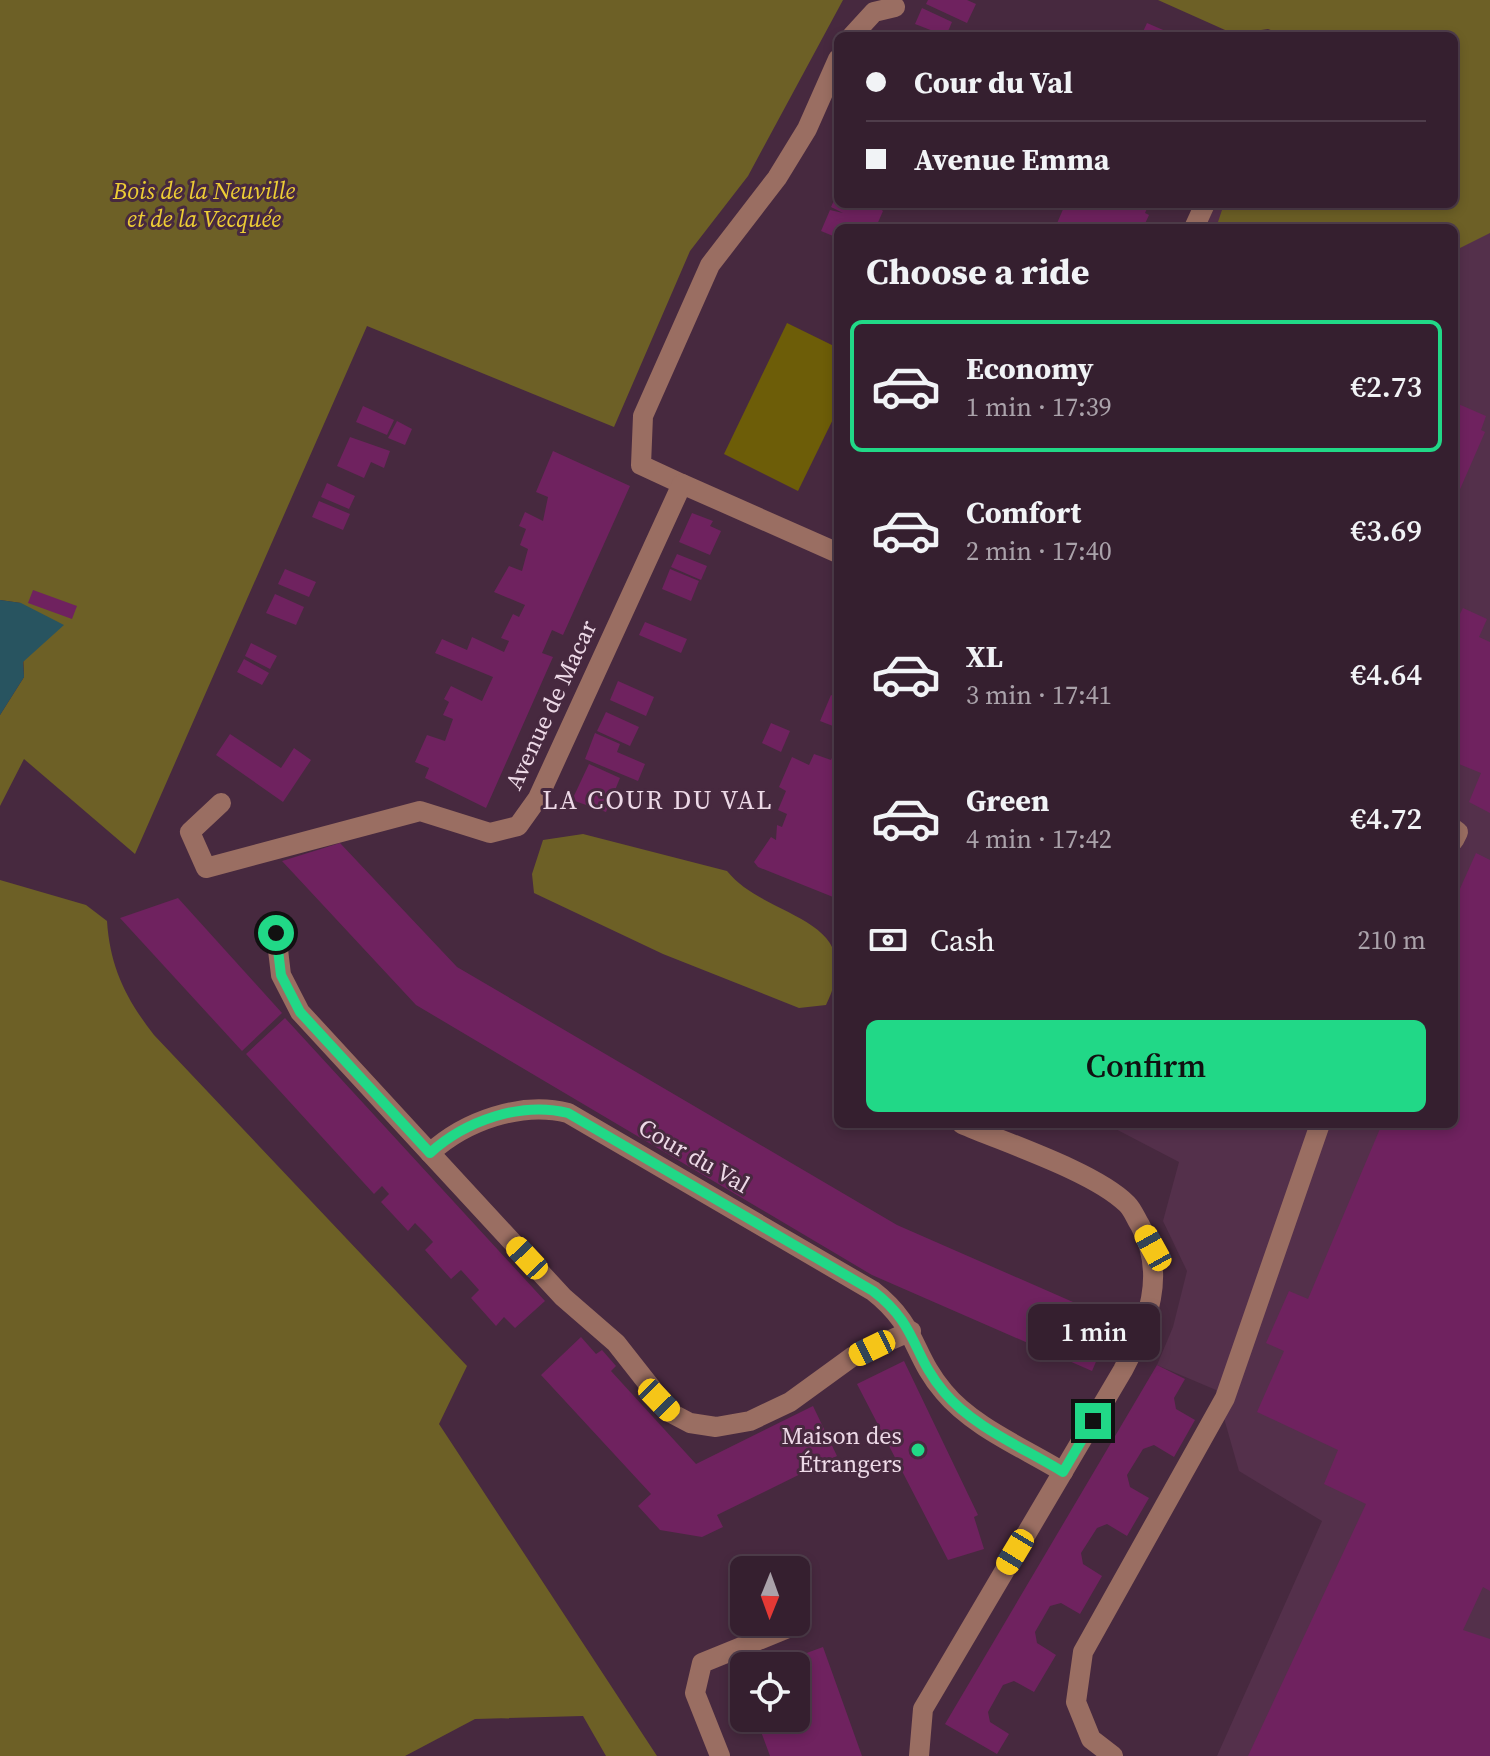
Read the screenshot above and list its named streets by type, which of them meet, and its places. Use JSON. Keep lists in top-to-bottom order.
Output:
{
  "streets": {
    "street": ["Avenue de Macar", "Cour du Val"]
  },
  "districts": ["LA COUR DU VAL"],
  "parks": ["Bois de la Neuville et de la Vecquée"],
  "places": ["Maison des Étrangers"],
  "north": "bottom",
  "page": {
    "banner": ["Cour du Val", "Avenue Emma"],
    "heading": "Choose a ride",
    "list": [
      {
        "name": "Economy",
        "note": "1 min · 17:39",
        "value": "€2.73"
      },
      {
        "name": "Comfort",
        "note": "2 min · 17:40",
        "value": "€3.69"
      },
      {
        "name": "XL",
        "note": "3 min · 17:41",
        "value": "€4.64"
      },
      {
        "name": "Green",
        "note": "4 min · 17:42",
        "value": "€4.72"
      }
    ],
    "pay": ["Cash", "210 m"],
    "buttons": "Confirm",
    "bubble": "1 min"
  }
}
